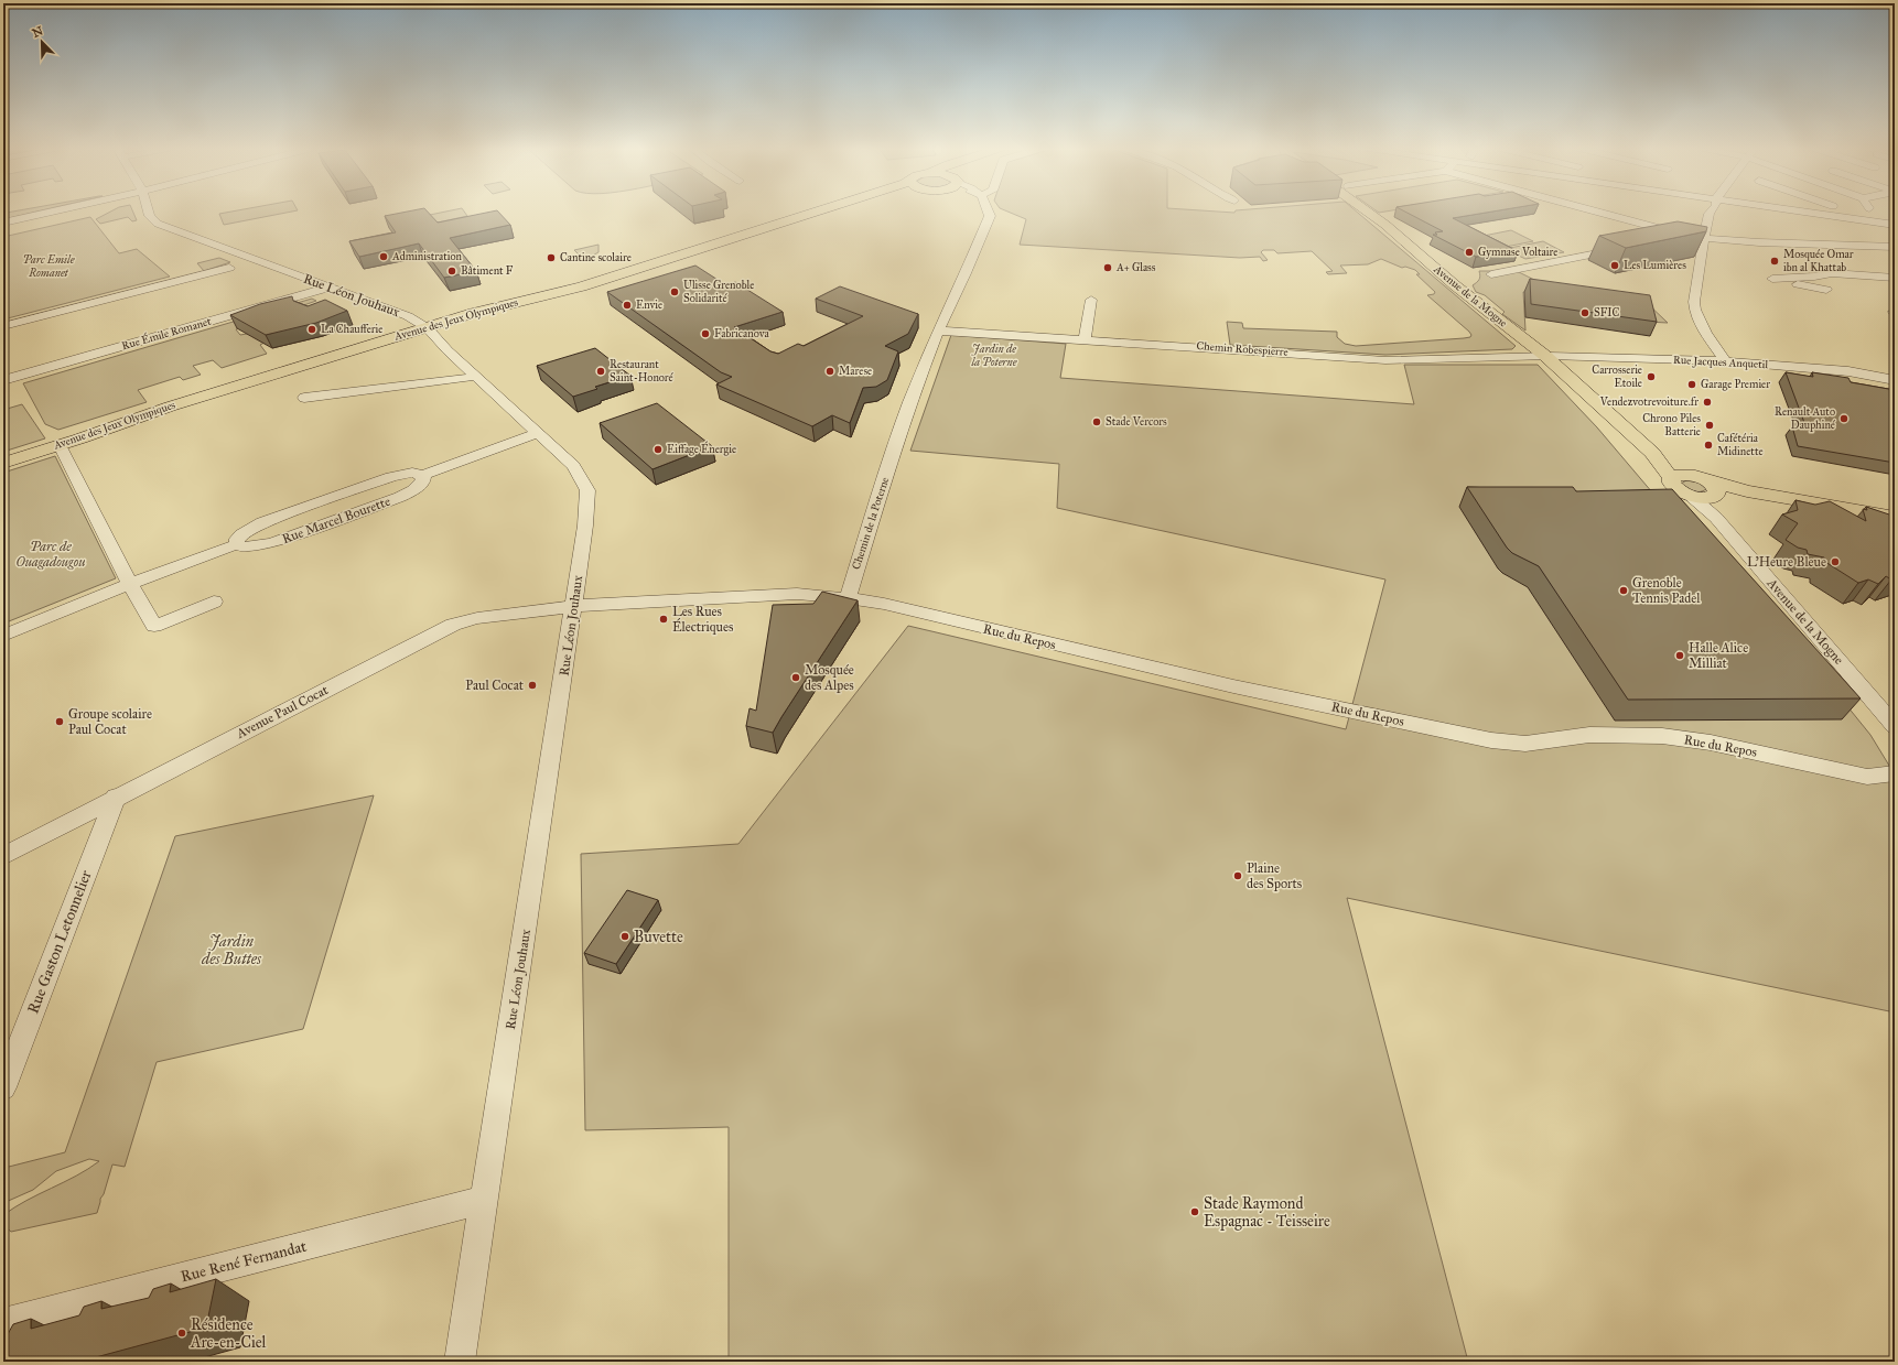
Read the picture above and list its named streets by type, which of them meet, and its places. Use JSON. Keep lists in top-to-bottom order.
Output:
{
  "streets": {
    "main road": ["Avenue de la Mogne", "Avenue des Jeux Olympiques"],
    "street": [
      "Rue Léon Jouhaux",
      "Rue Émile Romanet",
      "Chemin Robespierre",
      "Rue Jacques Anquetil",
      "Rue Marcel Bourette",
      "Chemin de la Poterne",
      "Rue du Repos",
      "Avenue Paul Cocat",
      "Rue Gaston Letonnelier",
      "Rue René Fernandat"
    ]
  },
  "crossings": [
    ["Rue Léon Jouhaux", "Avenue des Jeux Olympiques"],
    ["Rue Léon Jouhaux", "Rue Émile Romanet"],
    ["Rue Léon Jouhaux", "Rue Marcel Bourette"],
    ["Rue Léon Jouhaux", "Avenue Paul Cocat"],
    ["Rue Léon Jouhaux", "Rue René Fernandat"],
    ["Avenue de la Mogne", "Chemin Robespierre"],
    ["Avenue de la Mogne", "Rue Jacques Anquetil"],
    ["Chemin Robespierre", "Rue Jacques Anquetil"],
    ["Chemin Robespierre", "Chemin de la Poterne"],
    ["Chemin de la Poterne", "Rue du Repos"],
    ["Avenue Paul Cocat", "Rue Gaston Letonnelier"]
  ],
  "parks": [
    "Parc Emile Romanet",
    "Jardin de la Poterne",
    "Parc de Ouagadougou",
    "Jardin des Buttes"
  ],
  "places": [
    "Gymnase Voltaire",
    "Administration",
    "Cantine scolaire",
    "Mosquée Omar ibn al Khattab",
    "Les Lumières",
    "A+ Glass",
    "Bâtiment F",
    "Ulisse Grenoble Solidarité",
    "Envie",
    "SFIC",
    "La Chaufferie",
    "Fabricanova",
    "Restaurant Saint-Honoré",
    "Marese",
    "Carrosserie Etoile",
    "Garage Premier",
    "Vendezvotrevoiture.fr",
    "Renault Auto Dauphiné",
    "Stade Vercors",
    "Chrono Piles Batterie",
    "Cafétéria Midinette",
    "Eiffage Énergie",
    "L'Heure Bleue",
    "Grenoble Tennis Padel",
    "Les Rues Électriques",
    "Halle Alice Milliat",
    "Mosquée des Alpes",
    "Paul Cocat",
    "Groupe scolaire Paul Cocat",
    "Plaine des Sports",
    "Buvette",
    "Stade Raymond Espagnac - Teisseire",
    "Résidence Arc-en-Ciel"
  ],
  "north": "top left"
}
